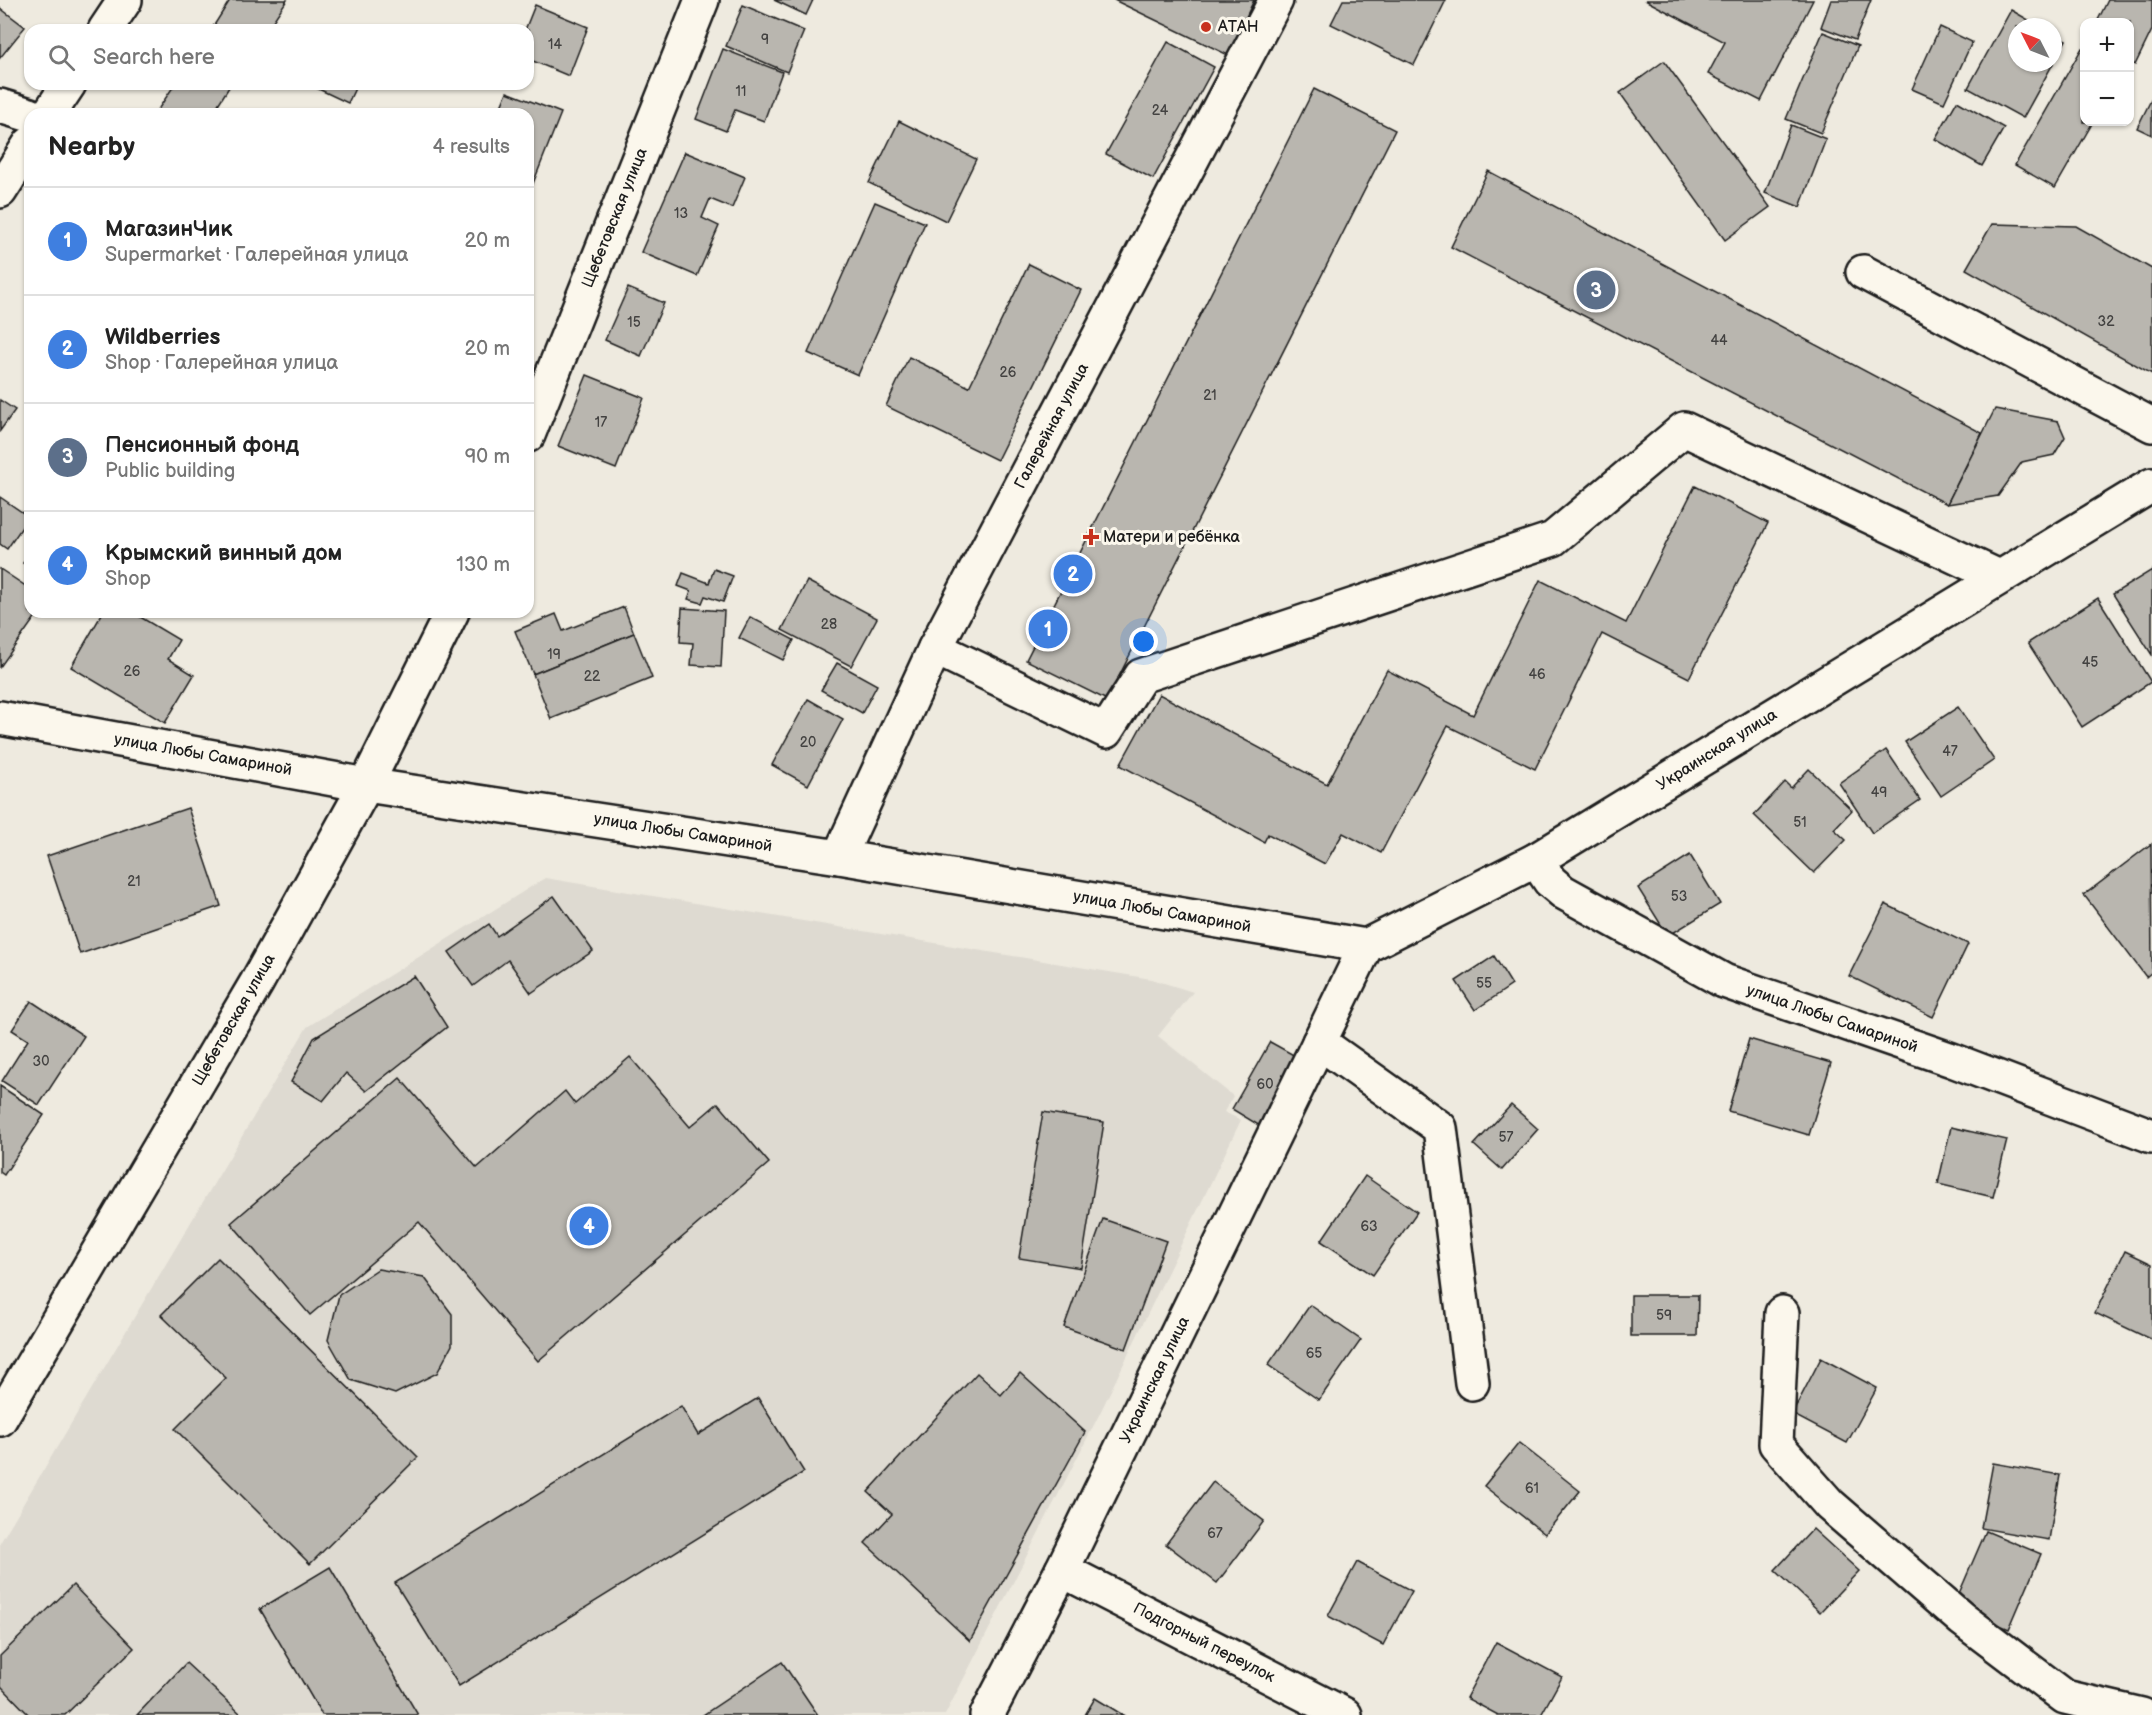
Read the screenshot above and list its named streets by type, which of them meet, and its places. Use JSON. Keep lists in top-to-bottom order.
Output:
{
  "streets": {
    "street": [
      "Щебетовская улица",
      "Галерейная улица",
      "Украинская улица",
      "улица Любы Самариной",
      "Подгорный переулок"
    ]
  },
  "crossings": [
    ["Щебетовская улица", "улица Любы Самариной"],
    ["Галерейная улица", "улица Любы Самариной"],
    ["Украинская улица", "улица Любы Самариной"],
    ["Украинская улица", "Подгорный переулок"]
  ],
  "places": {
    "other": ["АТАН"],
    "health": ["Матери и ребёнка"]
  },
  "house_numbers": [
    "9",
    "14",
    "11",
    "24",
    "13",
    "32",
    "15",
    "44",
    "26",
    "21",
    "17",
    "28",
    "19",
    "45",
    "26",
    "46",
    "22",
    "20",
    "47",
    "49",
    "51",
    "21",
    "53",
    "55",
    "30",
    "60",
    "57",
    "63",
    "59",
    "65",
    "61",
    "67"
  ],
  "north": "top left",
  "page": {
    "map_buttons": ["+", "−"],
    "search": "Search here",
    "heading": ["Nearby", "4 results"],
    "list": [
      {
        "mark": "1",
        "name": "МагазинЧик",
        "note": "Supermarket · Галерейная улица",
        "value": "20 m"
      },
      {
        "mark": "2",
        "name": "Wildberries",
        "note": "Shop · Галерейная улица",
        "value": "20 m"
      },
      {
        "mark": "3",
        "name": "Пенсионный фонд",
        "note": "Public building",
        "value": "90 m"
      },
      {
        "mark": "4",
        "name": "Крымский винный дом",
        "note": "Shop",
        "value": "130 m"
      }
    ],
    "pins": [
      "3",
      "2",
      "1",
      "4"
    ]
  }
}
